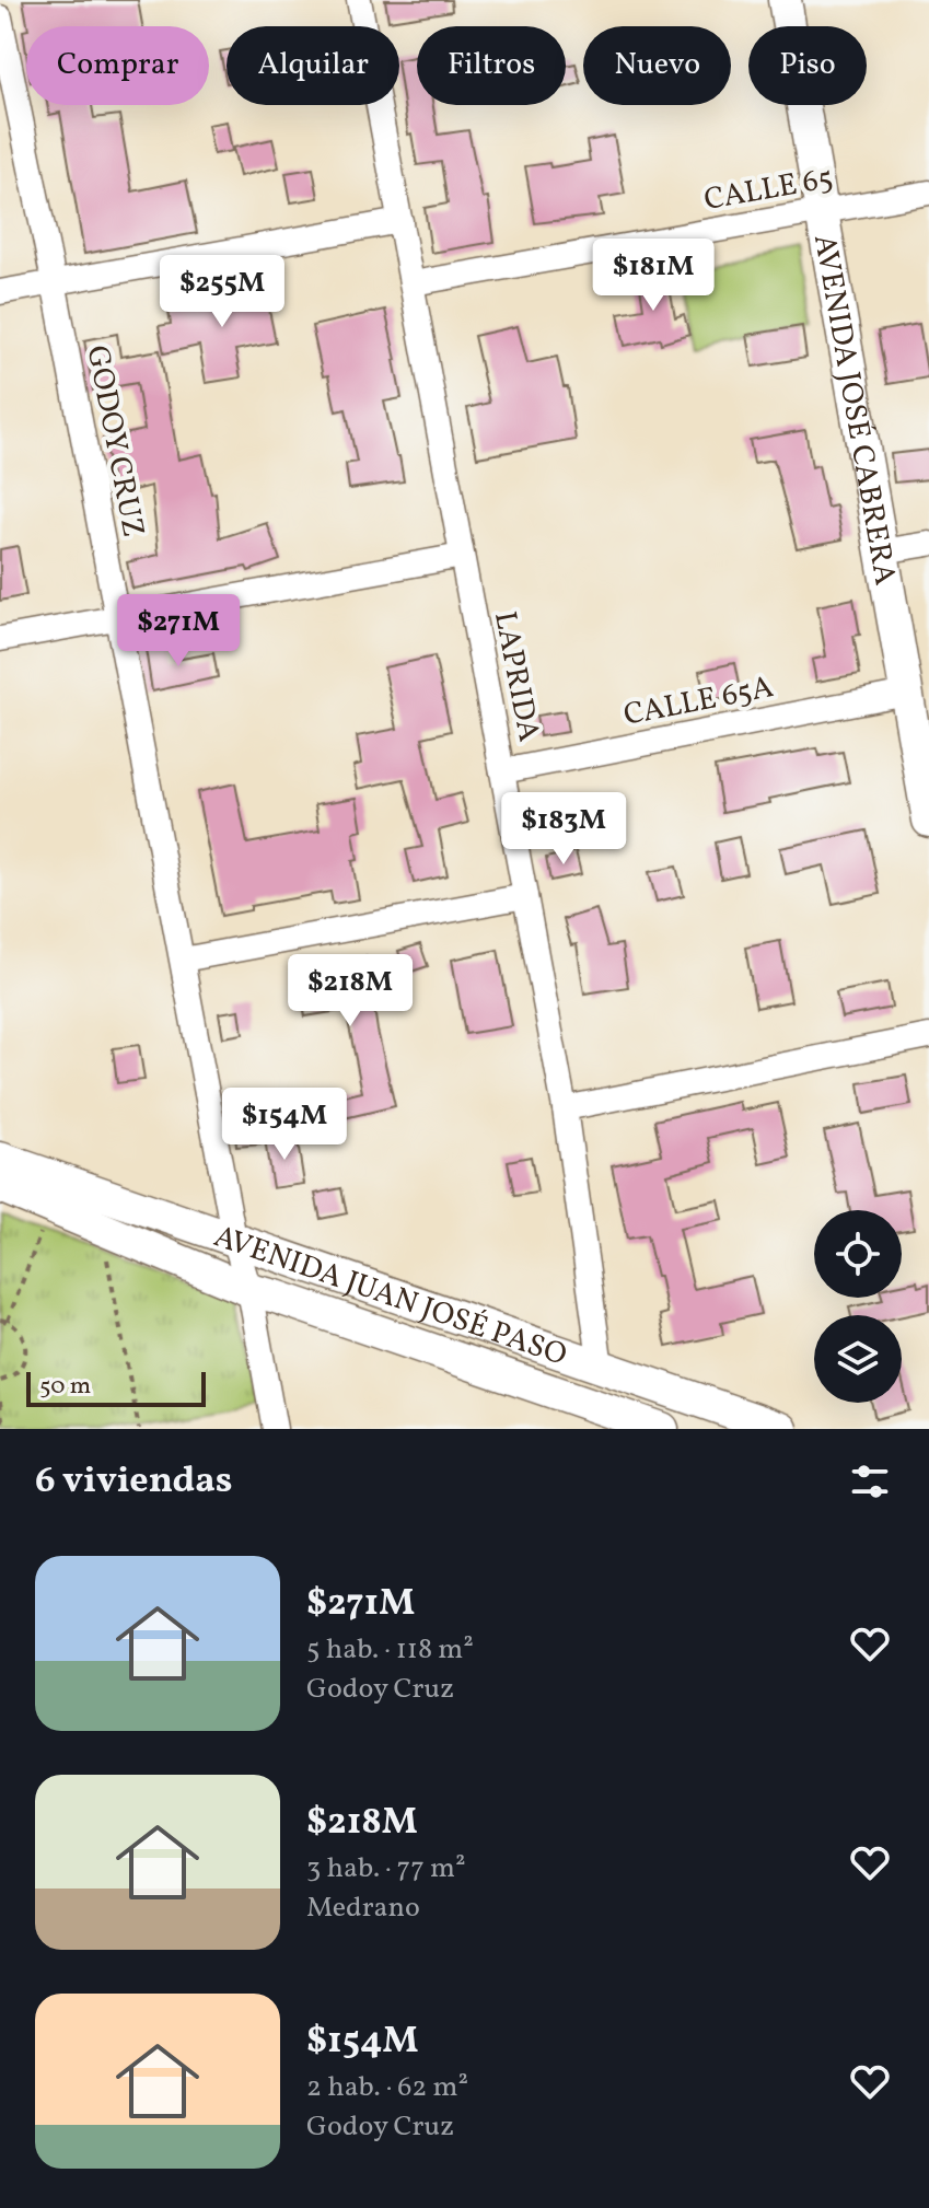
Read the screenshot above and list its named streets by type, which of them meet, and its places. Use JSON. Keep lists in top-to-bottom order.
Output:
{
  "streets": {
    "main road": ["AVENIDA JOSÉ CABRERA", "AVENIDA JUAN JOSÉ PASO"],
    "street": [
      "CALLE 65",
      "GODOY CRUZ",
      "LAPRIDA",
      "CALLE 65A"
    ]
  },
  "crossings": [
    ["CALLE 65", "AVENIDA JOSÉ CABRERA"],
    ["CALLE 65", "LAPRIDA"],
    ["AVENIDA JOSÉ CABRERA", "CALLE 65A"],
    ["GODOY CRUZ", "AVENIDA JUAN JOSÉ PASO"],
    ["LAPRIDA", "CALLE 65A"],
    ["LAPRIDA", "AVENIDA JUAN JOSÉ PASO"]
  ],
  "scale_bar": "50 m",
  "page": {
    "chip": [
      "Comprar",
      "Alquilar",
      "Filtros",
      "Nuevo",
      "Piso"
    ],
    "price": [
      "$181M",
      "$255M",
      "$271M",
      "$183M",
      "$218M",
      "$154M"
    ],
    "scale": "50 m",
    "heading": "6 viviendas",
    "list": [
      {
        "name": "$271M",
        "note": "5 hab. · 118 m² · Godoy Cruz"
      },
      {
        "name": "$218M",
        "note": "3 hab. · 77 m² · Medrano"
      },
      {
        "name": "$154M",
        "note": "2 hab. · 62 m² · Godoy Cruz"
      }
    ]
  }
}
